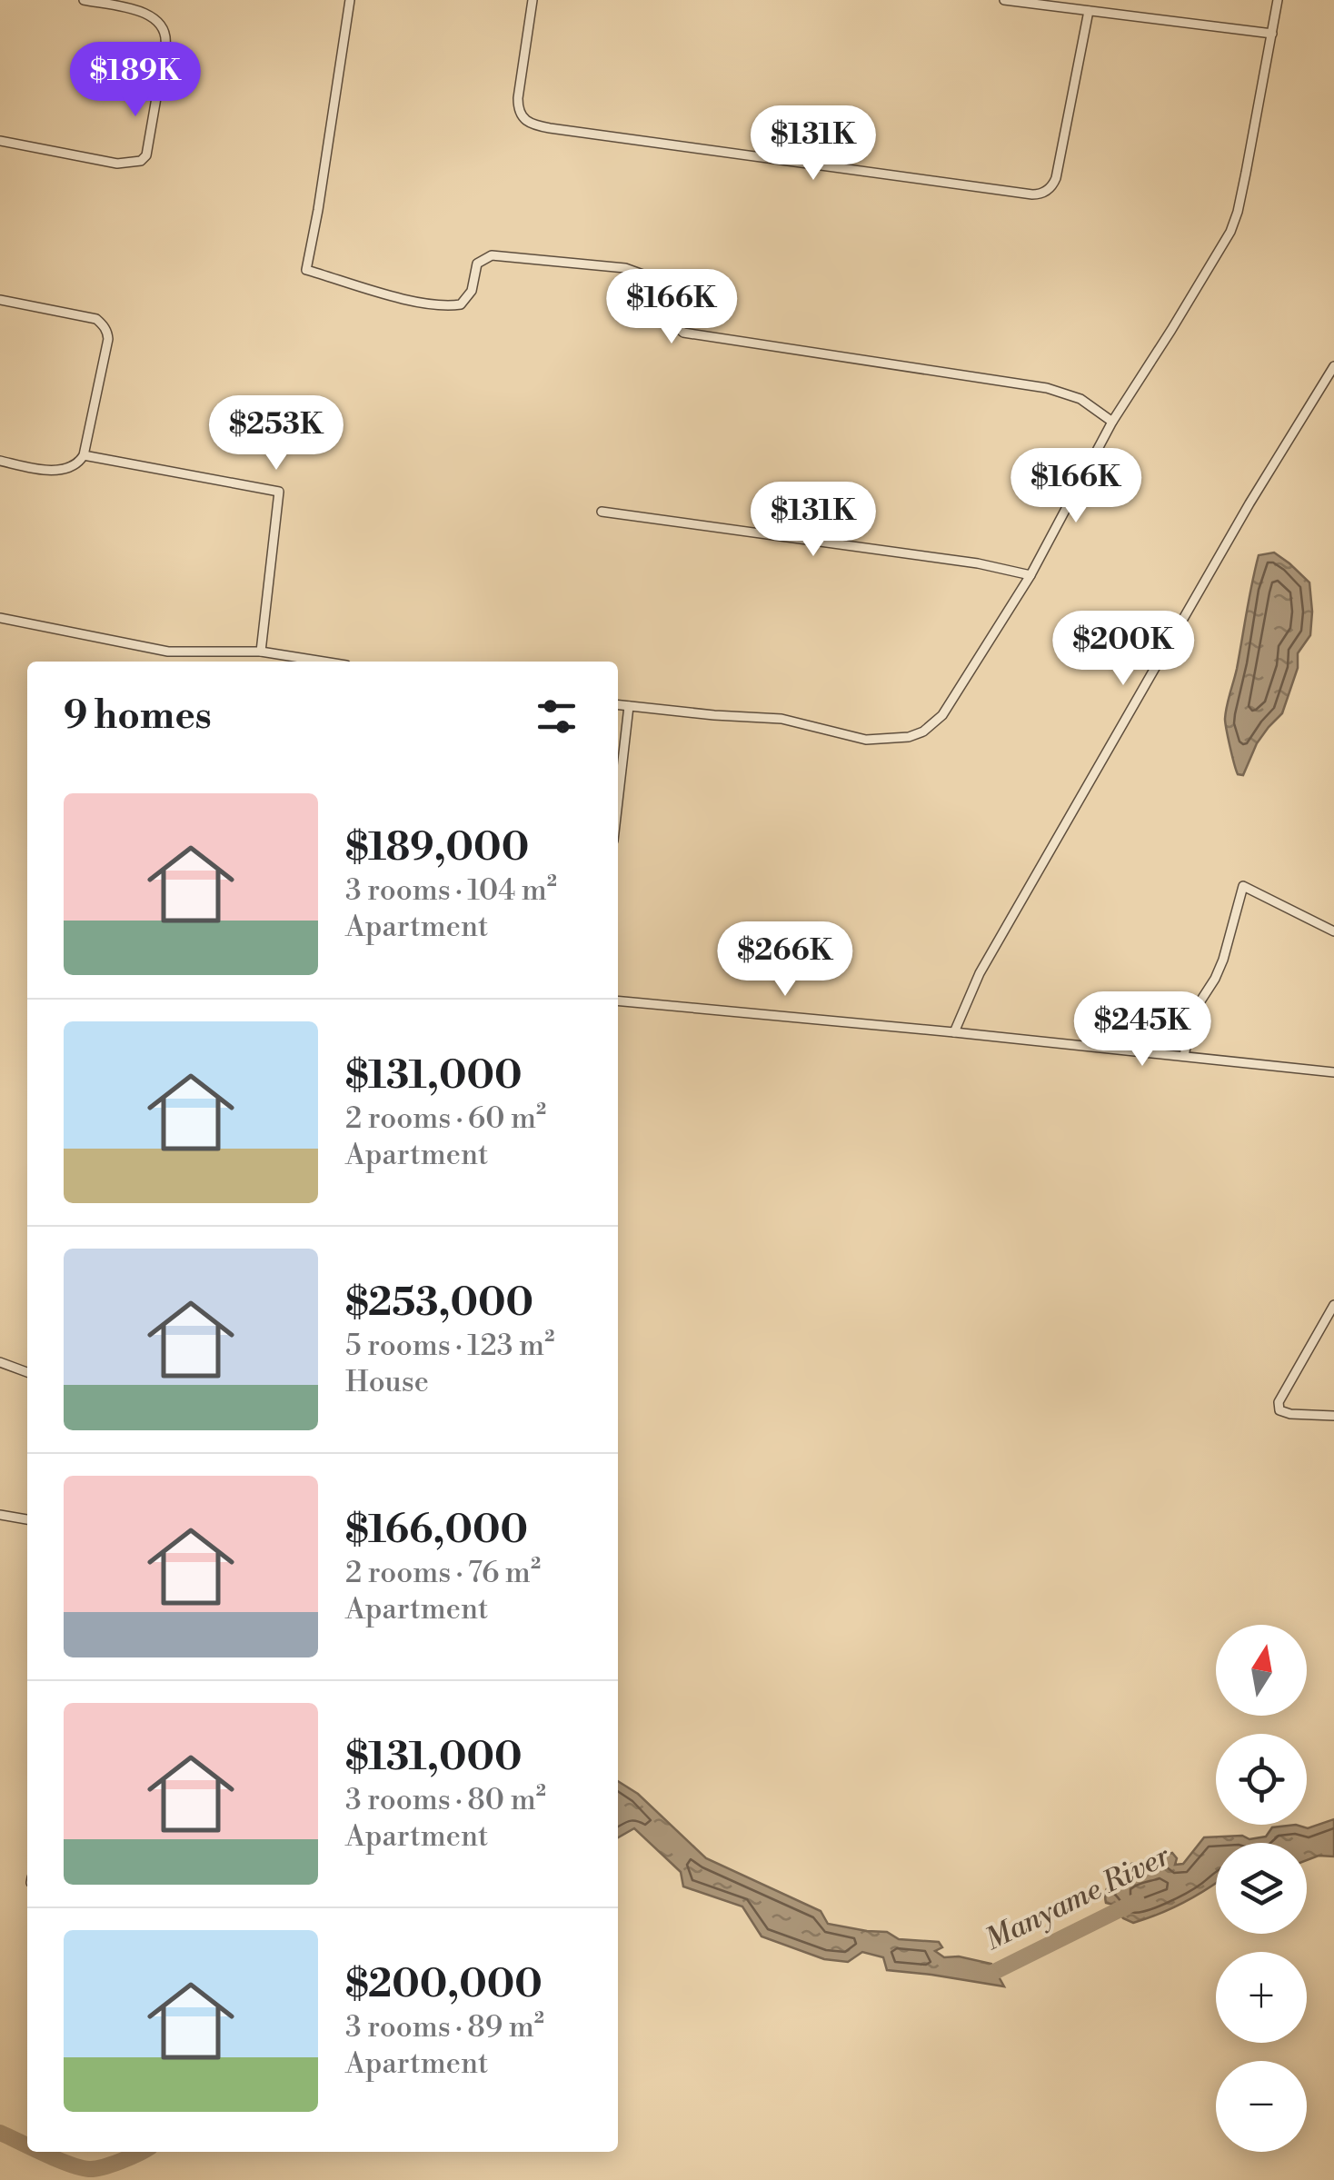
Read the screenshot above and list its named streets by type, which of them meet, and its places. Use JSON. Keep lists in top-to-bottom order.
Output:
{
  "water": ["Manyame River"],
  "north": "top",
  "page": {
    "price": [
      "$189K",
      "$131K",
      "$166K",
      "$253K",
      "$166K",
      "$131K",
      "$200K",
      "$266K",
      "$245K"
    ],
    "heading": "9 homes",
    "list": [
      {
        "name": "$189,000",
        "note": "3 rooms · 104 m² · Apartment"
      },
      {
        "name": "$131,000",
        "note": "2 rooms · 60 m² · Apartment"
      },
      {
        "name": "$253,000",
        "note": "5 rooms · 123 m² · House"
      },
      {
        "name": "$166,000",
        "note": "2 rooms · 76 m² · Apartment"
      },
      {
        "name": "$131,000",
        "note": "3 rooms · 80 m² · Apartment"
      },
      {
        "name": "$200,000",
        "note": "3 rooms · 89 m² · Apartment"
      }
    ],
    "map_buttons": ["+", "−"]
  }
}
